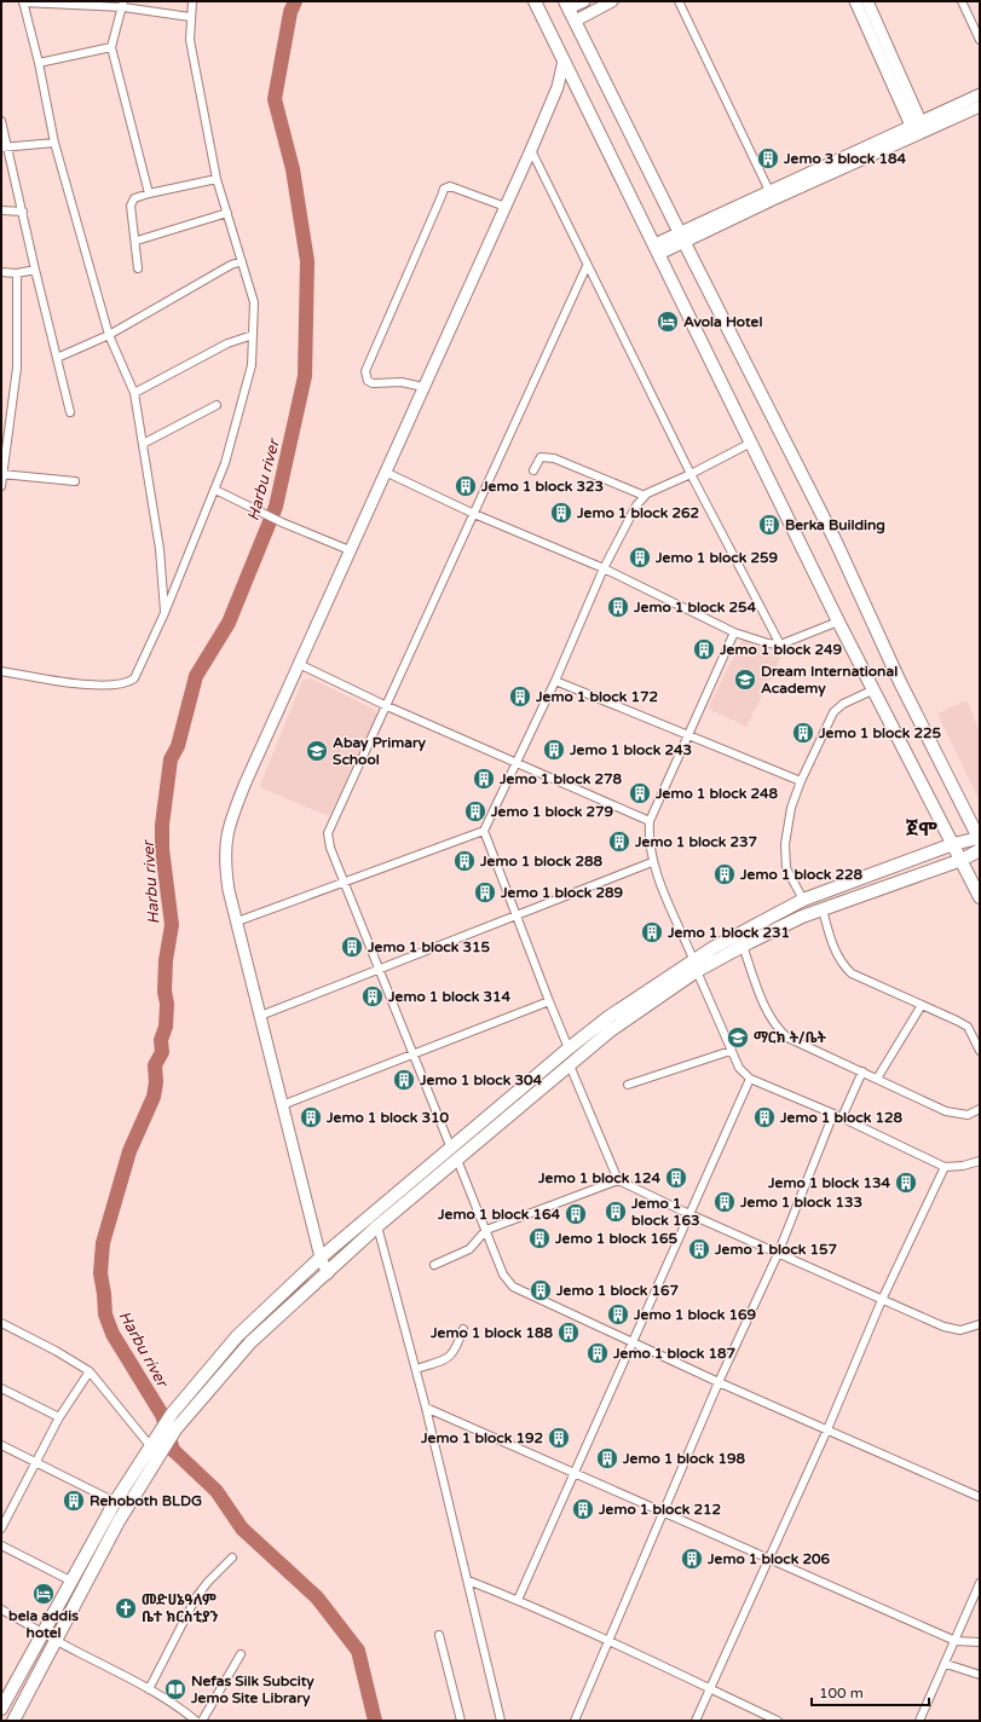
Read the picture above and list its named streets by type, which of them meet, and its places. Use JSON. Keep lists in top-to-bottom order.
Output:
{
  "districts": ["ጀሞ"],
  "water": ["Harbu river"],
  "places": {
    "building": [
      "Jemo 3 block 184",
      "Jemo 1 block 323",
      "Jemo 1 block 262",
      "Berka Building",
      "Jemo 1 block 259",
      "Jemo 1 block 254",
      "Jemo 1 block 249",
      "Jemo 1 block 172",
      "Jemo 1 block 225",
      "Jemo 1 block 243",
      "Jemo 1 block 278",
      "Jemo 1 block 248",
      "Jemo 1 block 279",
      "Jemo 1 block 237",
      "Jemo 1 block 288",
      "Jemo 1 block 228",
      "Jemo 1 block 289",
      "Jemo 1 block 231",
      "Jemo 1 block 315",
      "Jemo 1 block 314",
      "Jemo 1 block 304",
      "Jemo 1 block 310",
      "Jemo 1 block 128",
      "Jemo 1 block 124",
      "Jemo 1 block 134",
      "Jemo 1 block 133",
      "Jemo 1 block 163",
      "Jemo 1 block 164",
      "Jemo 1 block 165",
      "Jemo 1 block 157",
      "Jemo 1 block 167",
      "Jemo 1 block 169",
      "Jemo 1 block 188",
      "Jemo 1 block 187",
      "Jemo 1 block 192",
      "Jemo 1 block 198",
      "Rehoboth BLDG",
      "Jemo 1 block 212",
      "Jemo 1 block 206"
    ],
    "hotel": ["Avola Hotel", "bela addis hotel"],
    "school or university": ["Dream International Academy", "Abay Primary School", "ማርክ ት/ቤት"],
    "church": ["መድሀኔዓለም ቤተ ክርስቲያን"],
    "library": ["Nefas Silk Subcity Jemo Site Library"]
  },
  "scale_bar": "100 m"
}
